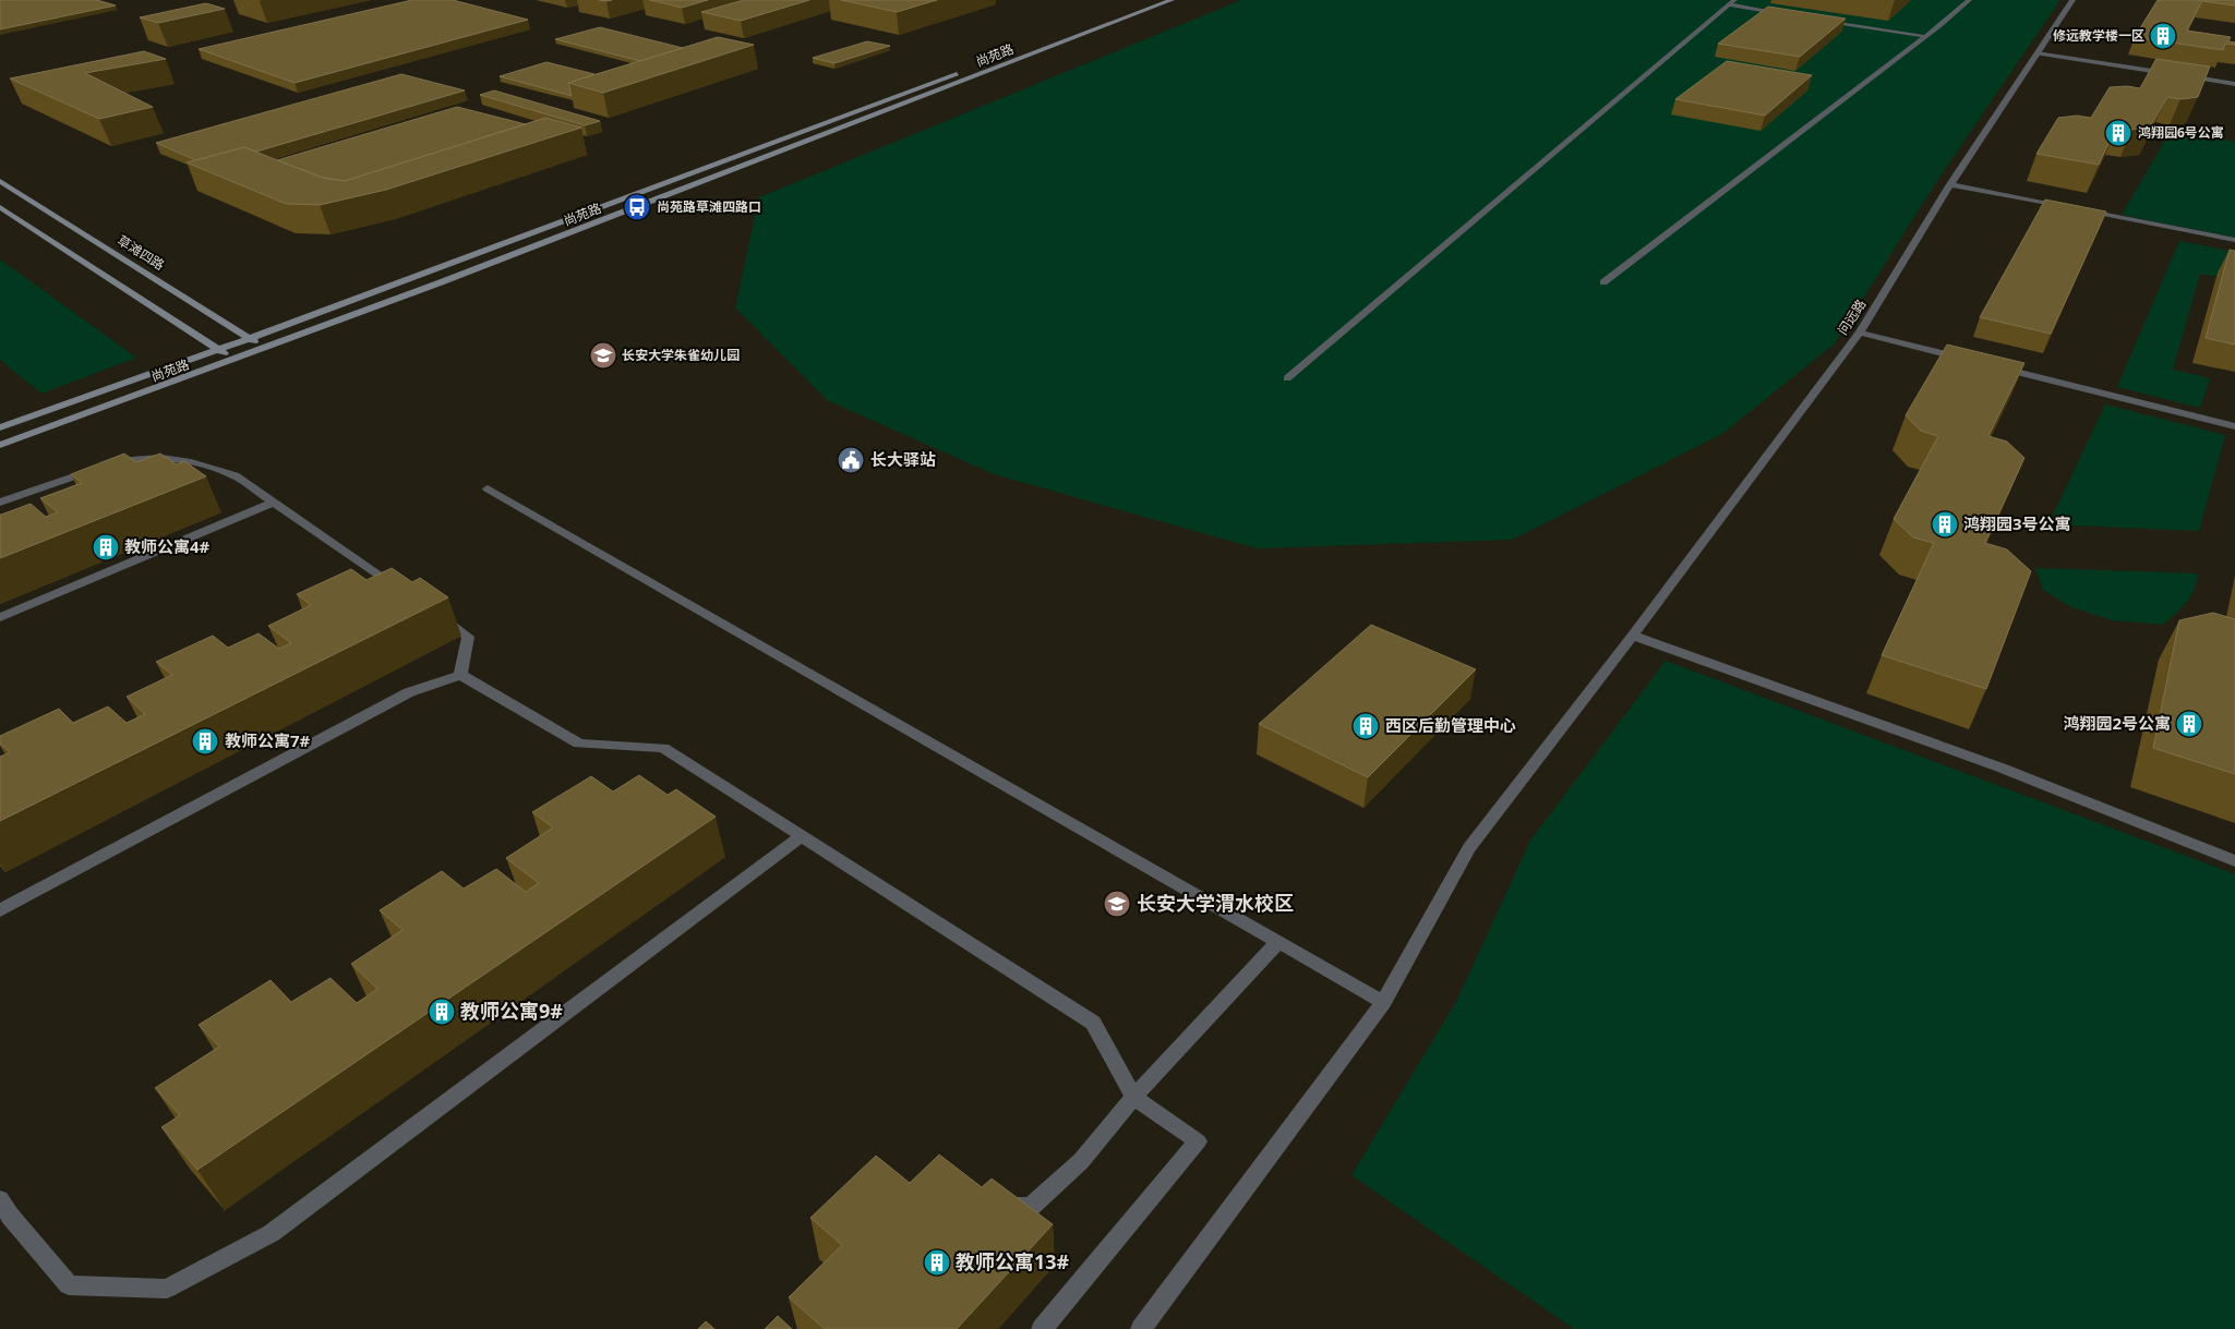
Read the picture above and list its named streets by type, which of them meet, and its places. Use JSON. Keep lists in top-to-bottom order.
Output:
{
  "streets": {
    "main road": ["尚苑路", "草滩四路"],
    "street": ["问远路"]
  },
  "crossings": [
    ["尚苑路", "草滩四路"]
  ],
  "places": {
    "building": [
      "修远教学楼一区",
      "鸿翔园6号公寓",
      "鸿翔园3号公寓",
      "教师公寓4#",
      "鸿翔园2号公寓",
      "西区后勤管理中心",
      "教师公寓7#",
      "教师公寓9#",
      "教师公寓13#"
    ],
    "bus stop": ["尚苑路草滩四路口"],
    "school or university": ["长安大学朱雀幼儿园", "长安大学渭水校区"],
    "public building": ["长大驿站"]
  }
}
